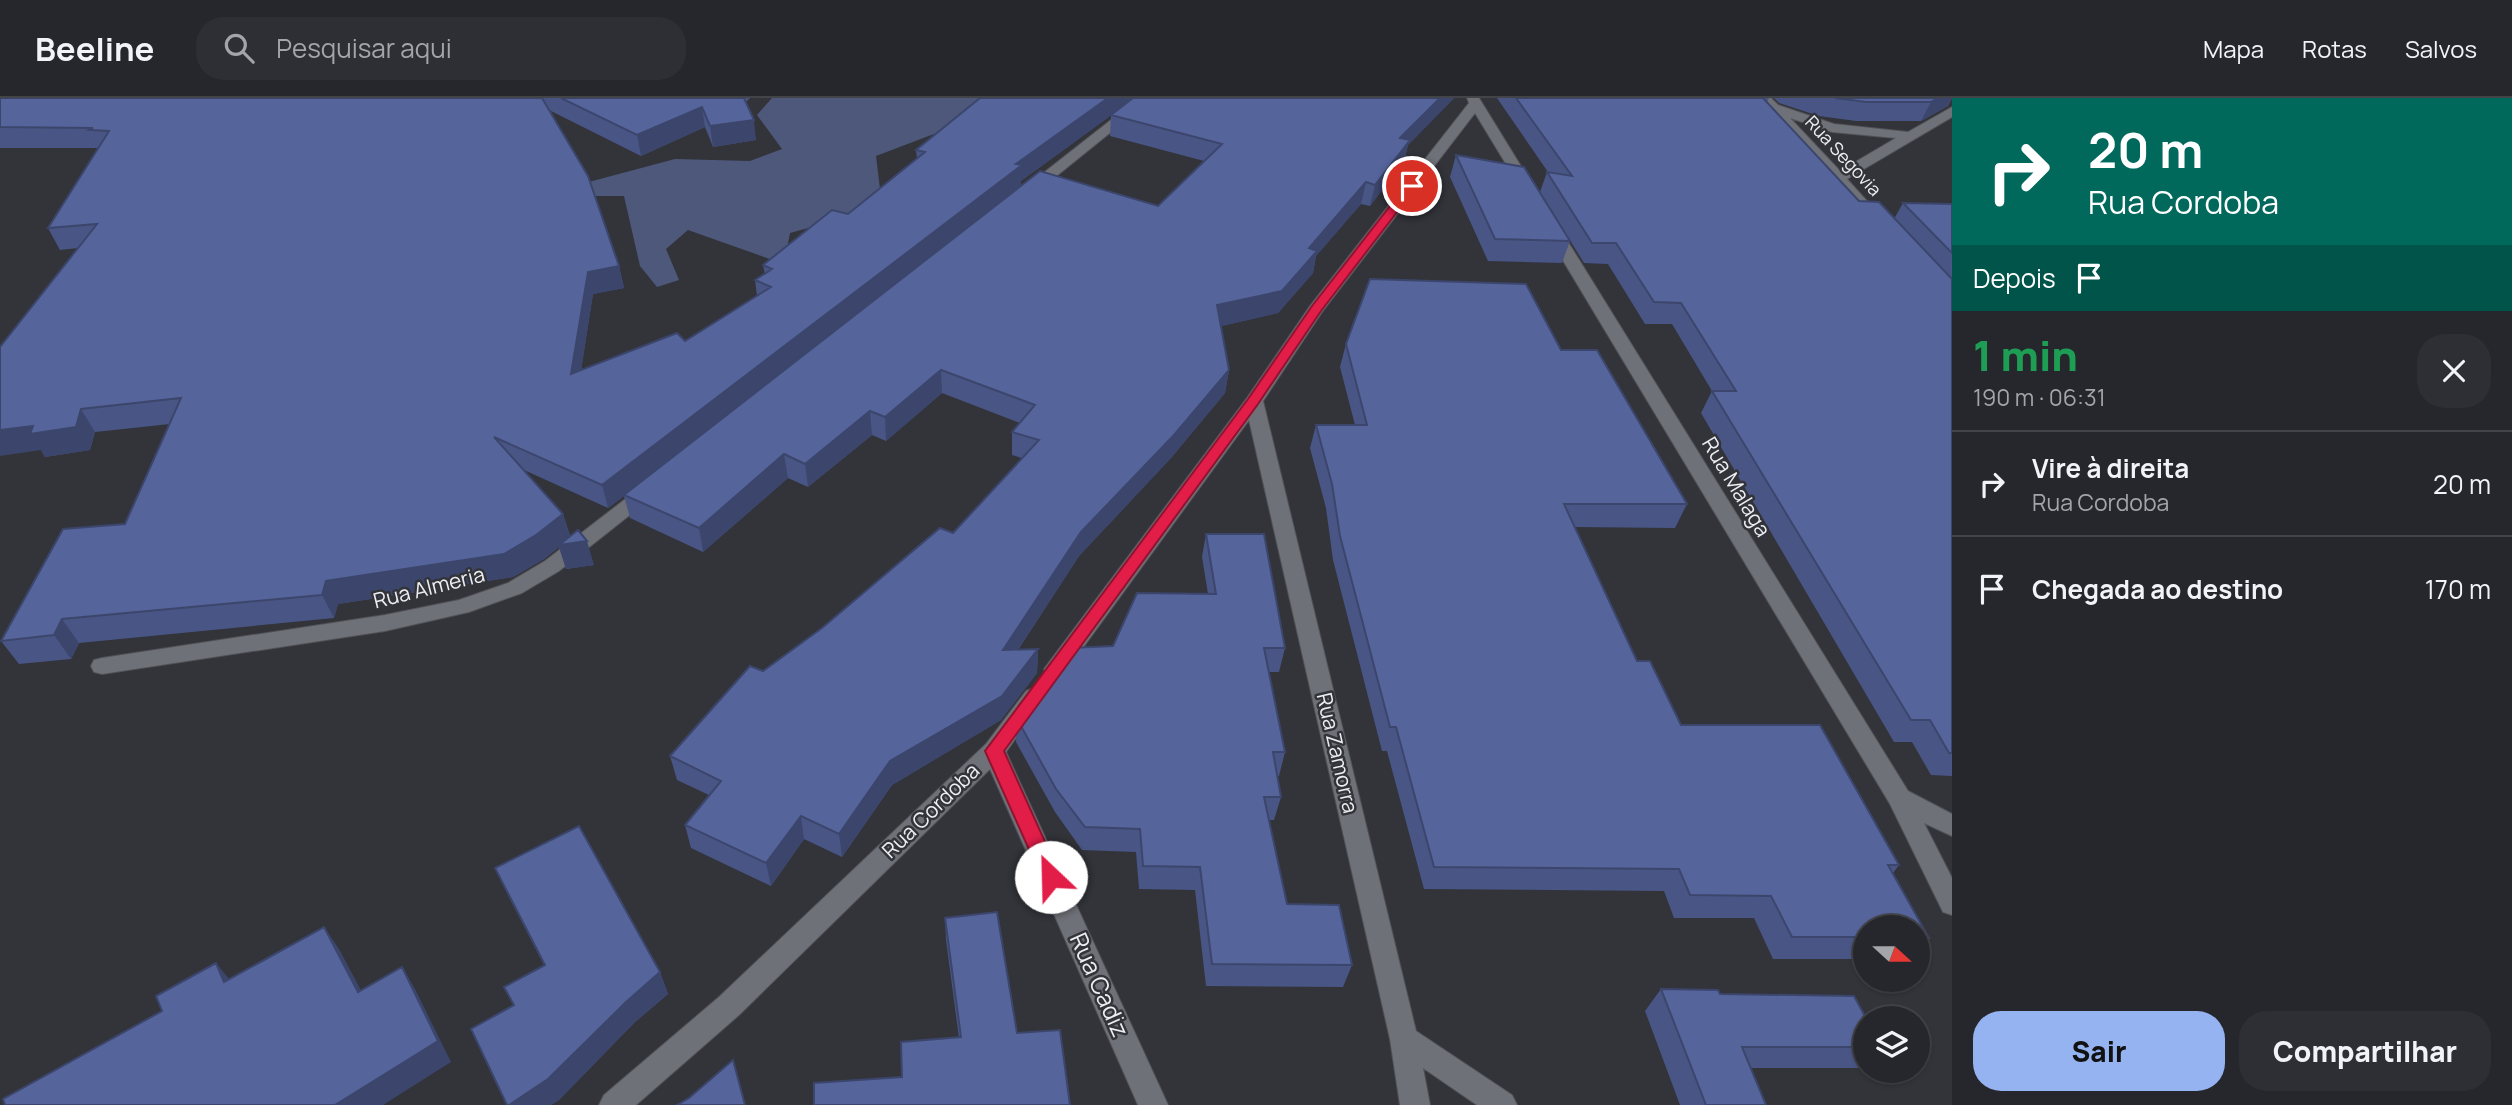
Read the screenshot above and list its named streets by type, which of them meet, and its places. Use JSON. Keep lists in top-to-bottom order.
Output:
{
  "streets": {
    "street": [
      "Rua Segovia",
      "Rua Malaga",
      "Rua Almeria",
      "Rua Zamorra",
      "Rua Cordoba",
      "Rua Cadiz"
    ]
  },
  "crossings": [
    ["Rua Malaga", "Rua Cordoba"],
    ["Rua Zamorra", "Rua Cordoba"],
    ["Rua Cordoba", "Rua Cadiz"]
  ],
  "north": "right",
  "page": {
    "header": "Beeline",
    "search": "Pesquisar aqui",
    "nav": ["Mapa", "Rotas", "Salvos"],
    "turn": ["20 m", "Rua Cordoba"],
    "then": "Depois",
    "heading": ["1 min", "190 m · 06:31"],
    "list": [
      {
        "name": "Vire à direita",
        "note": "Rua Cordoba",
        "value": "20 m"
      },
      {
        "name": "Chegada ao destino",
        "value": "170 m"
      }
    ],
    "buttons": ["Sair", "Compartilhar"]
  }
}
